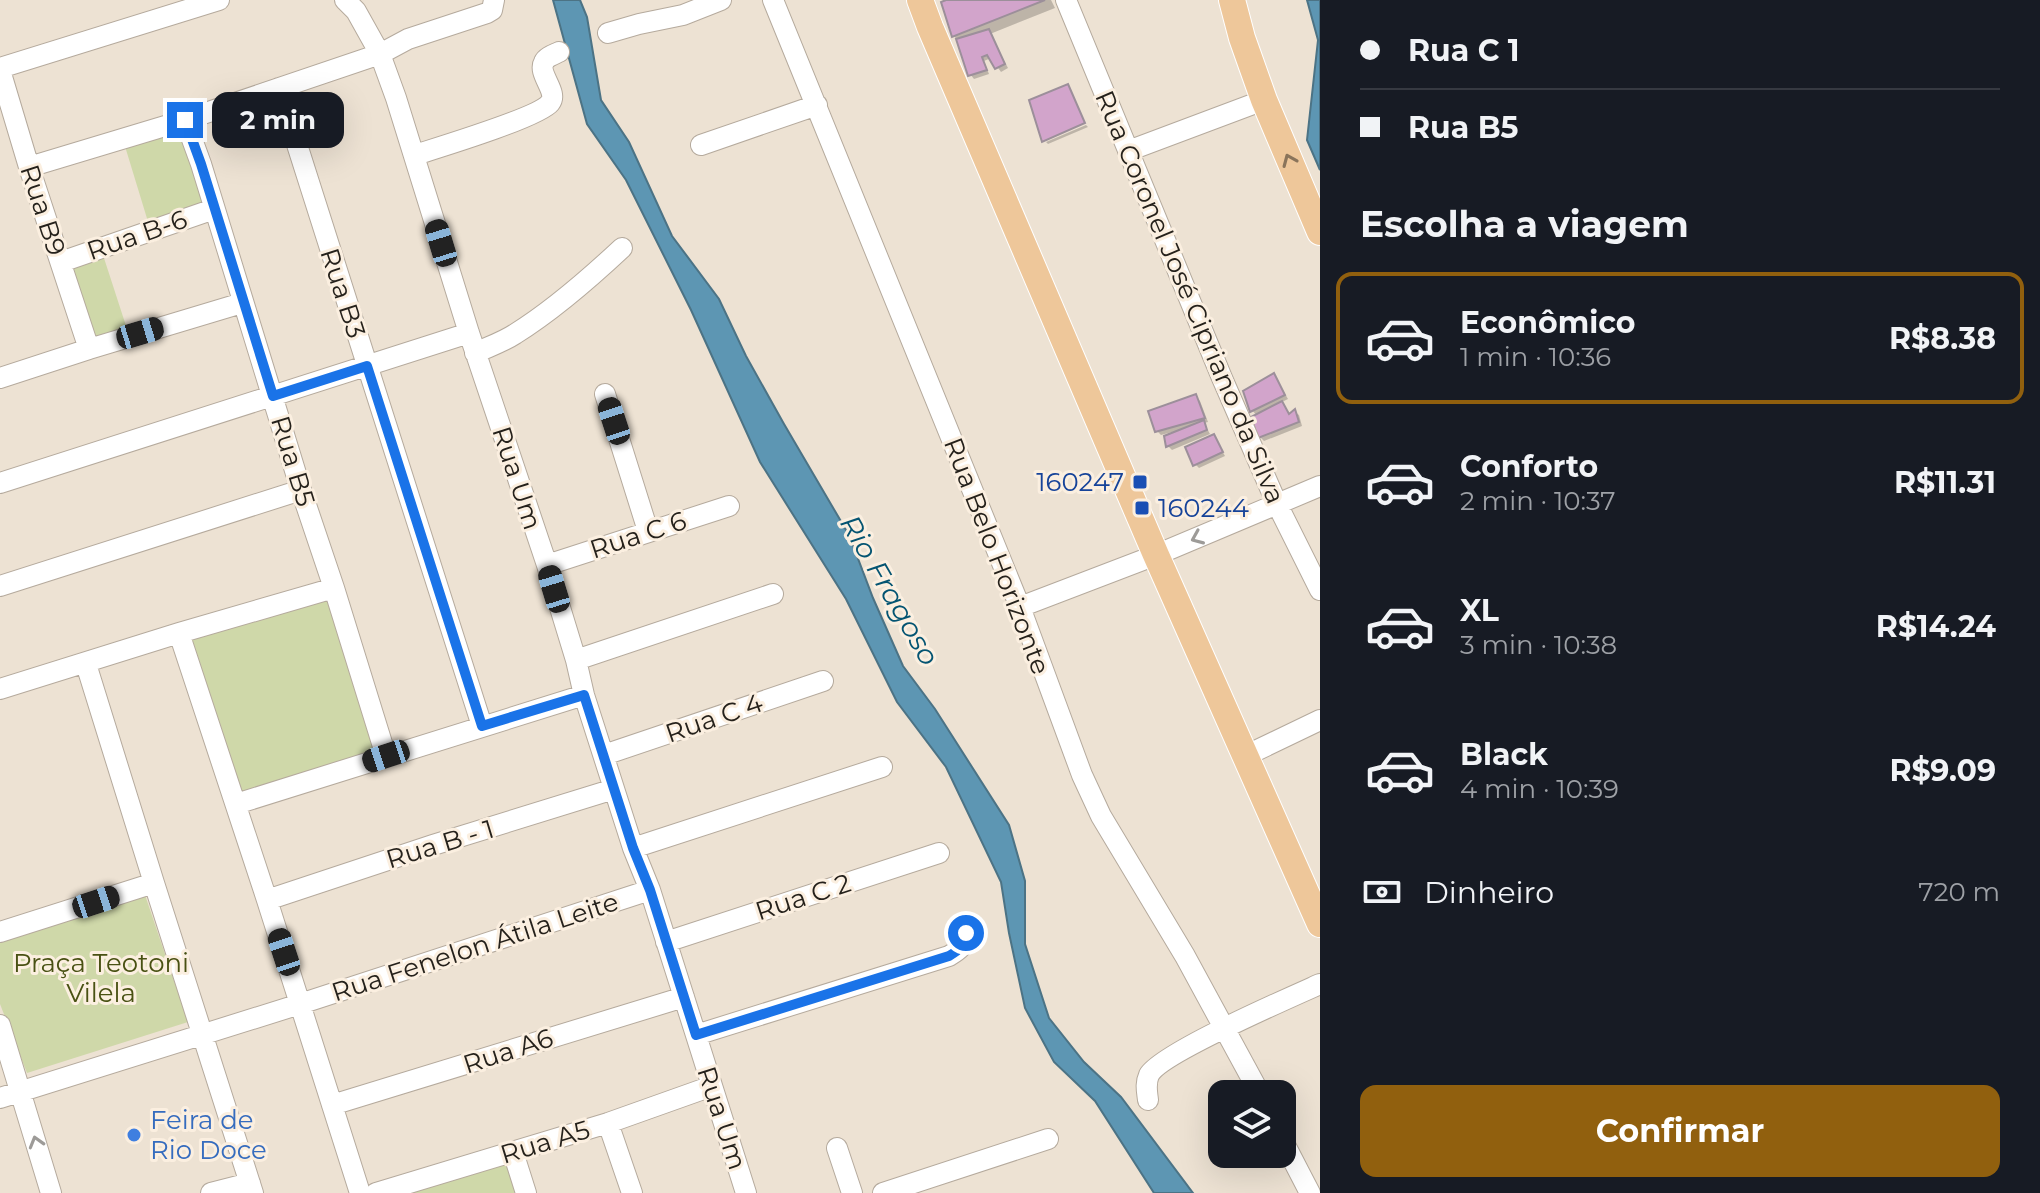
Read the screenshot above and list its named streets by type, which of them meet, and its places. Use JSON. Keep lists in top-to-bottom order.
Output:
{
  "streets": {
    "street": [
      "Rua B9",
      "Rua B-6",
      "Rua B3",
      "Rua Coronel José Cipriano da Silva",
      "Rua B5",
      "Rua Um",
      "Rua C 6",
      "Rua Belo Horizonte",
      "Rua C 4",
      "Rua B - 1",
      "Rua C 2",
      "Rua Fenelon Átila Leite",
      "Rua A6",
      "Rua A5"
    ]
  },
  "crossings": [
    ["Rua B9", "Rua B-6"],
    ["Rua B-6", "Rua B5"],
    ["Rua Um", "Rua C 6"],
    ["Rua Um", "Rua C 4"],
    ["Rua Um", "Rua B - 1"],
    ["Rua Um", "Rua C 2"],
    ["Rua Um", "Rua Fenelon Átila Leite"],
    ["Rua Um", "Rua A6"],
    ["Rua Um", "Rua A5"]
  ],
  "water": ["Rio Fragoso"],
  "parks": ["Praça Teotoni Vilela"],
  "places": {
    "transit": ["160247", "160244"],
    "other": ["Feira de Rio Doce"]
  },
  "page": {
    "banner": ["Rua C 1", "Rua B5"],
    "bubble": "2 min",
    "heading": "Escolha a viagem",
    "list": [
      {
        "name": "Econômico",
        "note": "1 min · 10:36",
        "value": "R$8.38"
      },
      {
        "name": "Conforto",
        "note": "2 min · 10:37",
        "value": "R$11.31"
      },
      {
        "name": "XL",
        "note": "3 min · 10:38",
        "value": "R$14.24"
      },
      {
        "name": "Black",
        "note": "4 min · 10:39",
        "value": "R$9.09"
      }
    ],
    "pay": ["Dinheiro", "720 m"],
    "buttons": "Confirmar"
  }
}
